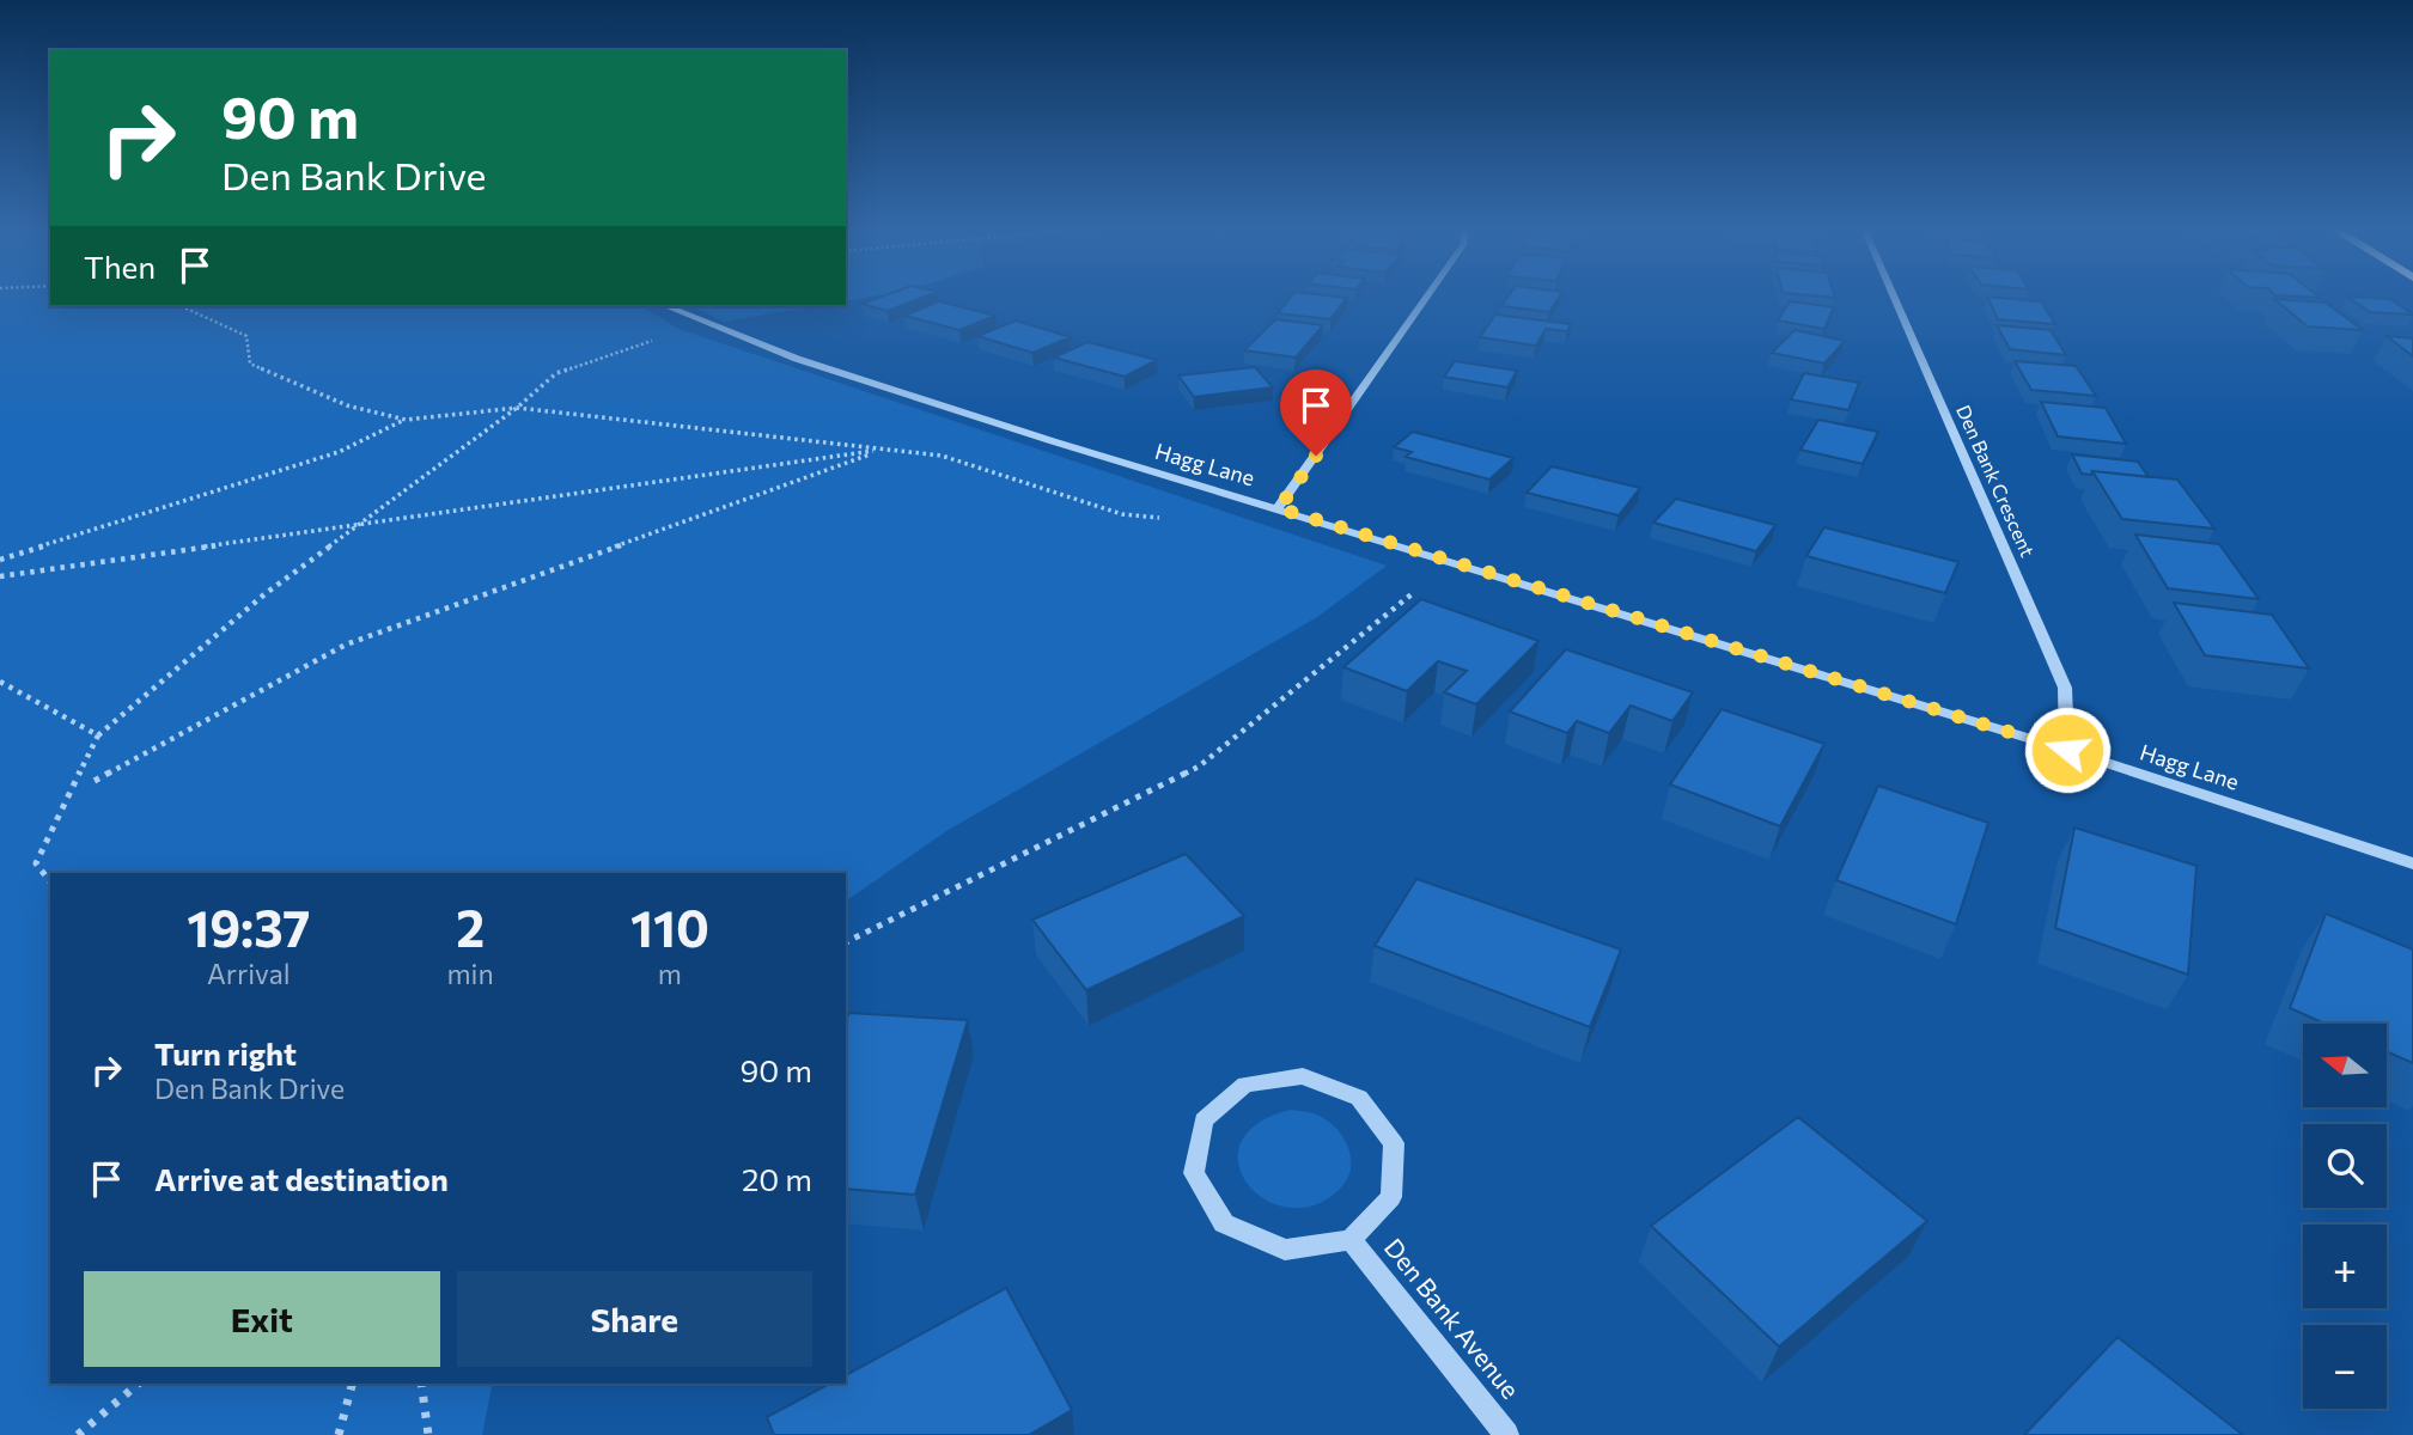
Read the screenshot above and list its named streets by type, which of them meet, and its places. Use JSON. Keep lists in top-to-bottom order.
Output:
{
  "streets": {
    "street": ["Hagg Lane", "Den Bank Crescent", "Den Bank Avenue"]
  },
  "crossings": [
    ["Hagg Lane", "Den Bank Crescent"]
  ],
  "north": "left",
  "page": {
    "turn": ["90 m", "Den Bank Drive"],
    "then": "Then",
    "eta": [
      "19:37",
      "Arrival",
      "2",
      "min",
      "110",
      "m"
    ],
    "list": [
      {
        "name": "Turn right",
        "note": "Den Bank Drive",
        "value": "90 m"
      },
      {
        "name": "Arrive at destination",
        "value": "20 m"
      }
    ],
    "map_buttons": ["+", "−"],
    "buttons": ["Exit", "Share"]
  }
}
